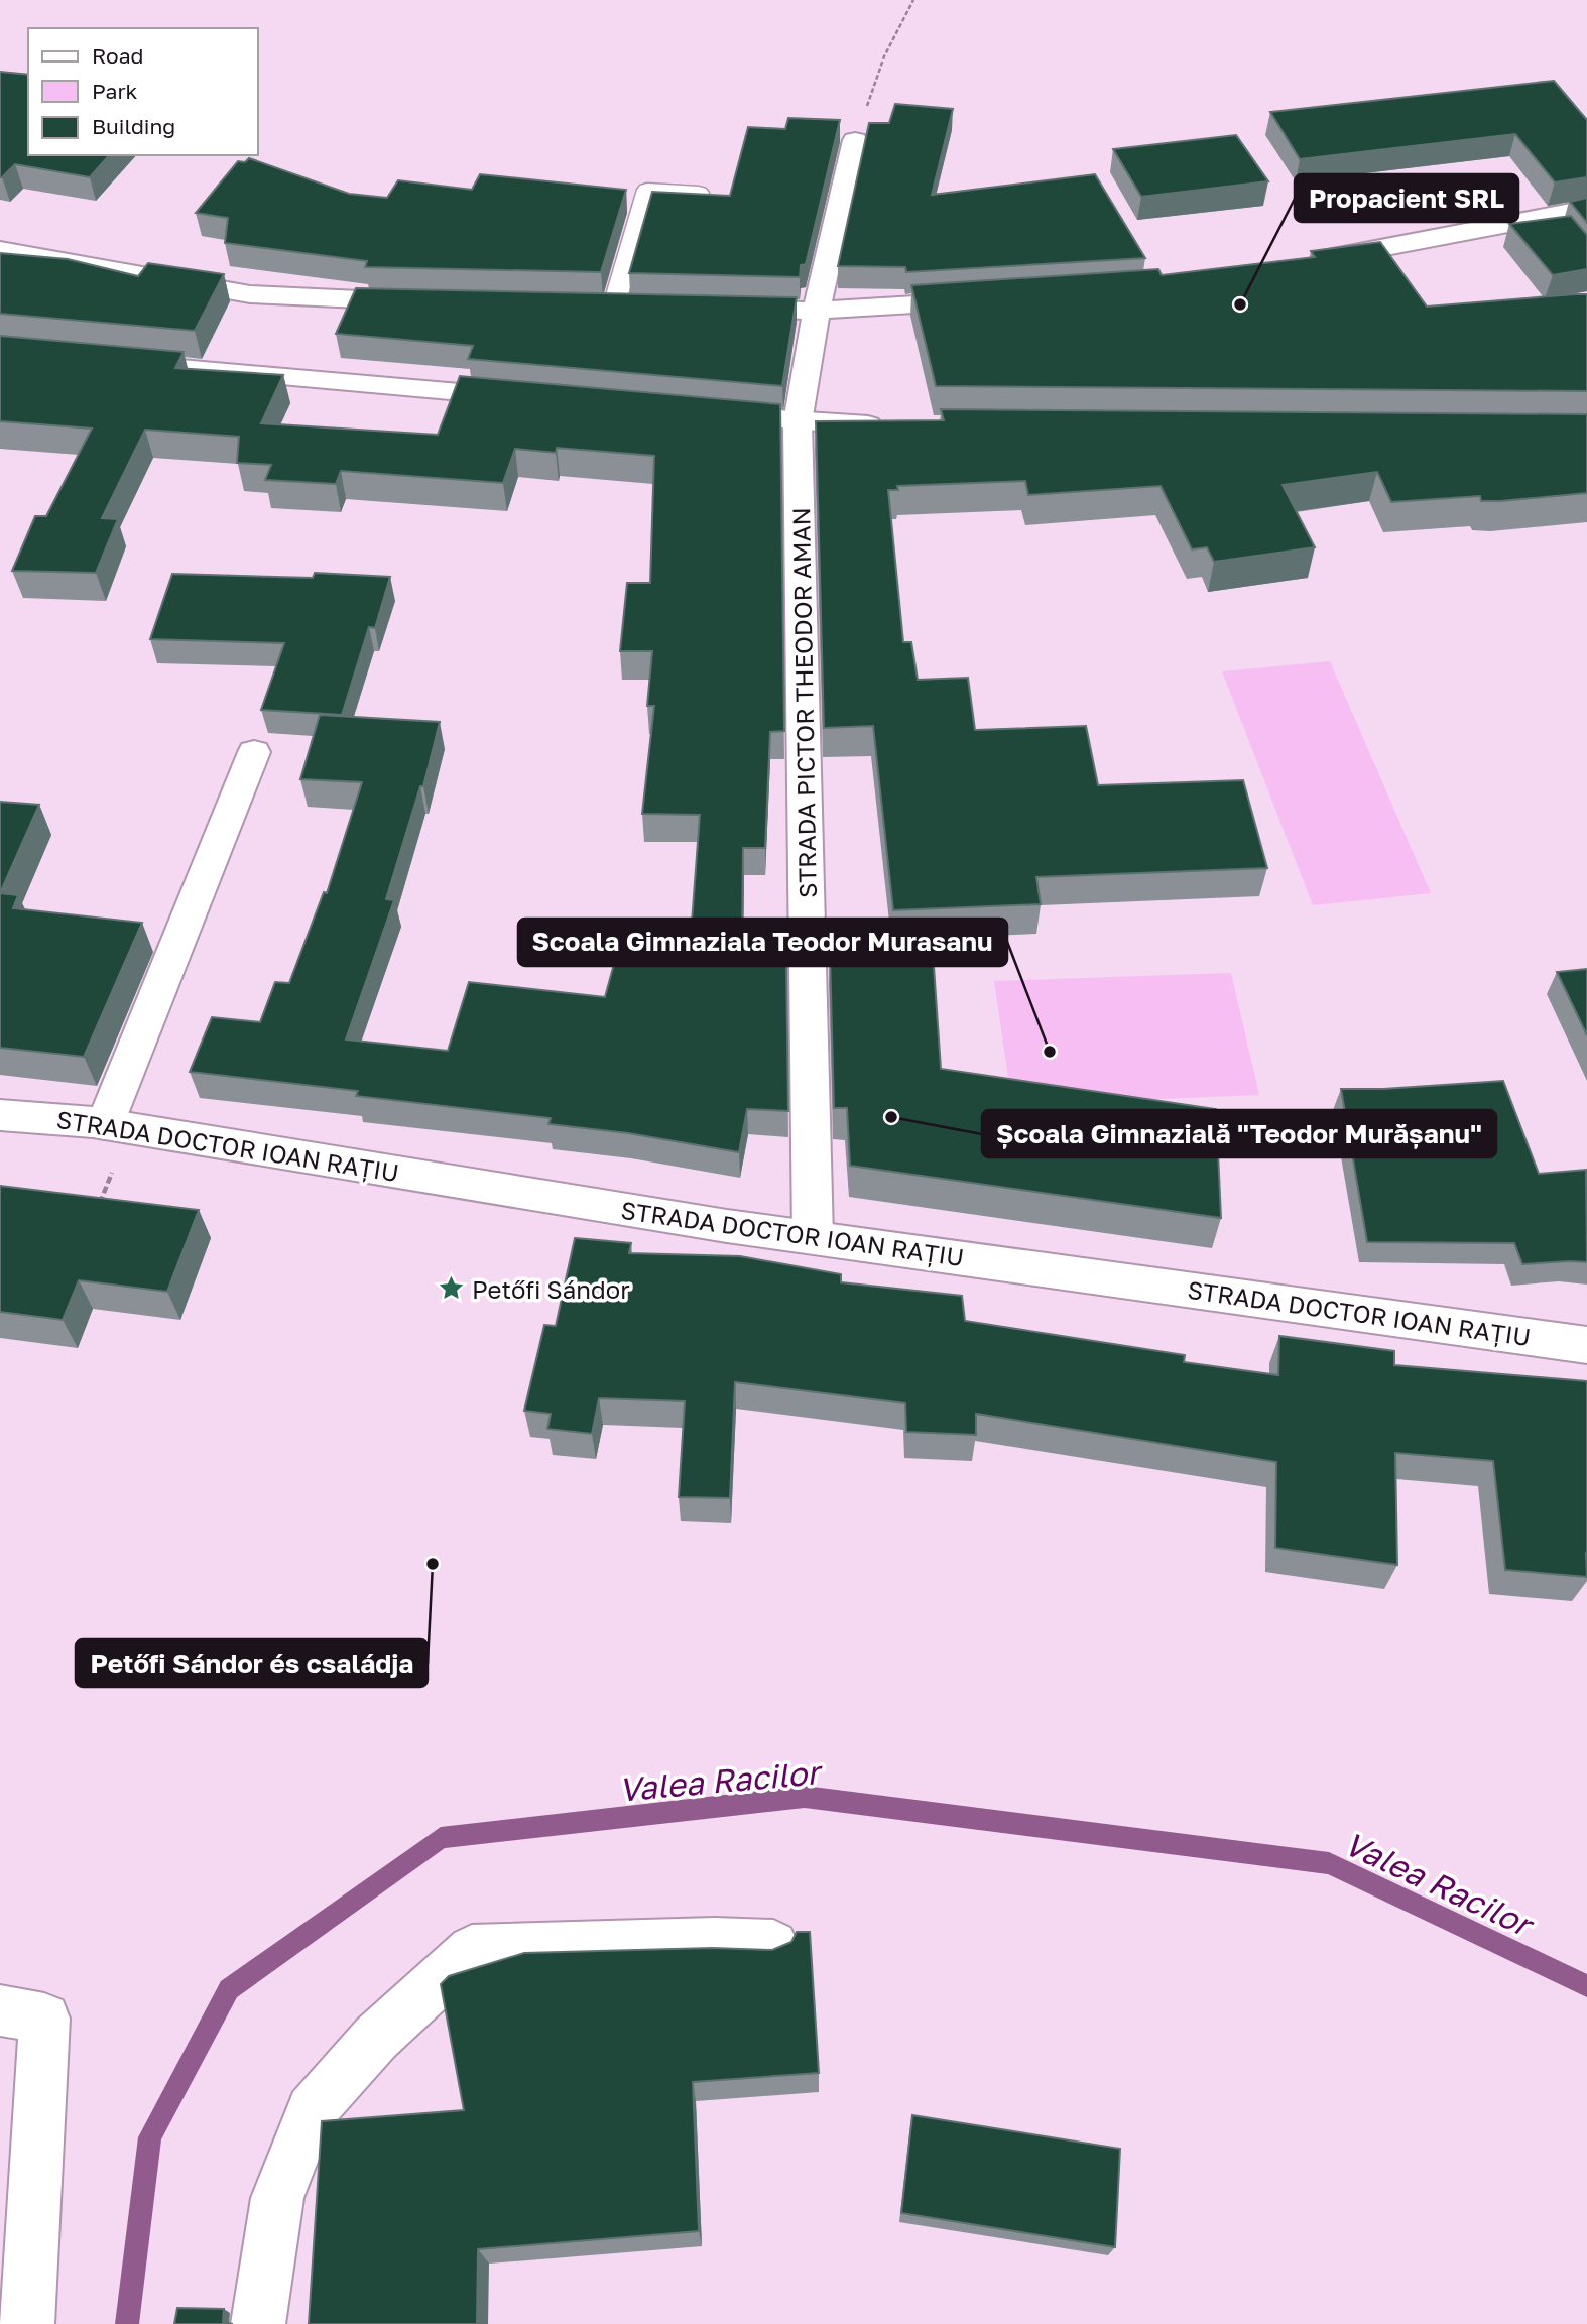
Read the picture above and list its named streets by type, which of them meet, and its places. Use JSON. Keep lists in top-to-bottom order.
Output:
{
  "streets": {
    "street": ["STRADA PICTOR THEODOR AMAN", "STRADA DOCTOR IOAN RAȚIU"]
  },
  "crossings": [
    ["STRADA PICTOR THEODOR AMAN", "STRADA DOCTOR IOAN RAȚIU"]
  ],
  "water": ["Valea Racilor"],
  "places": {
    "other": [
      "Propacient SRL",
      "Scoala Gimnaziala Teodor Murasanu",
      "Școala Gimnazială \"Teodor Murășanu\"",
      "Petőfi Sándor és családja"
    ],
    "place": ["Petőfi Sándor"]
  },
  "legend": ["Road", "Park", "Building"]
}
